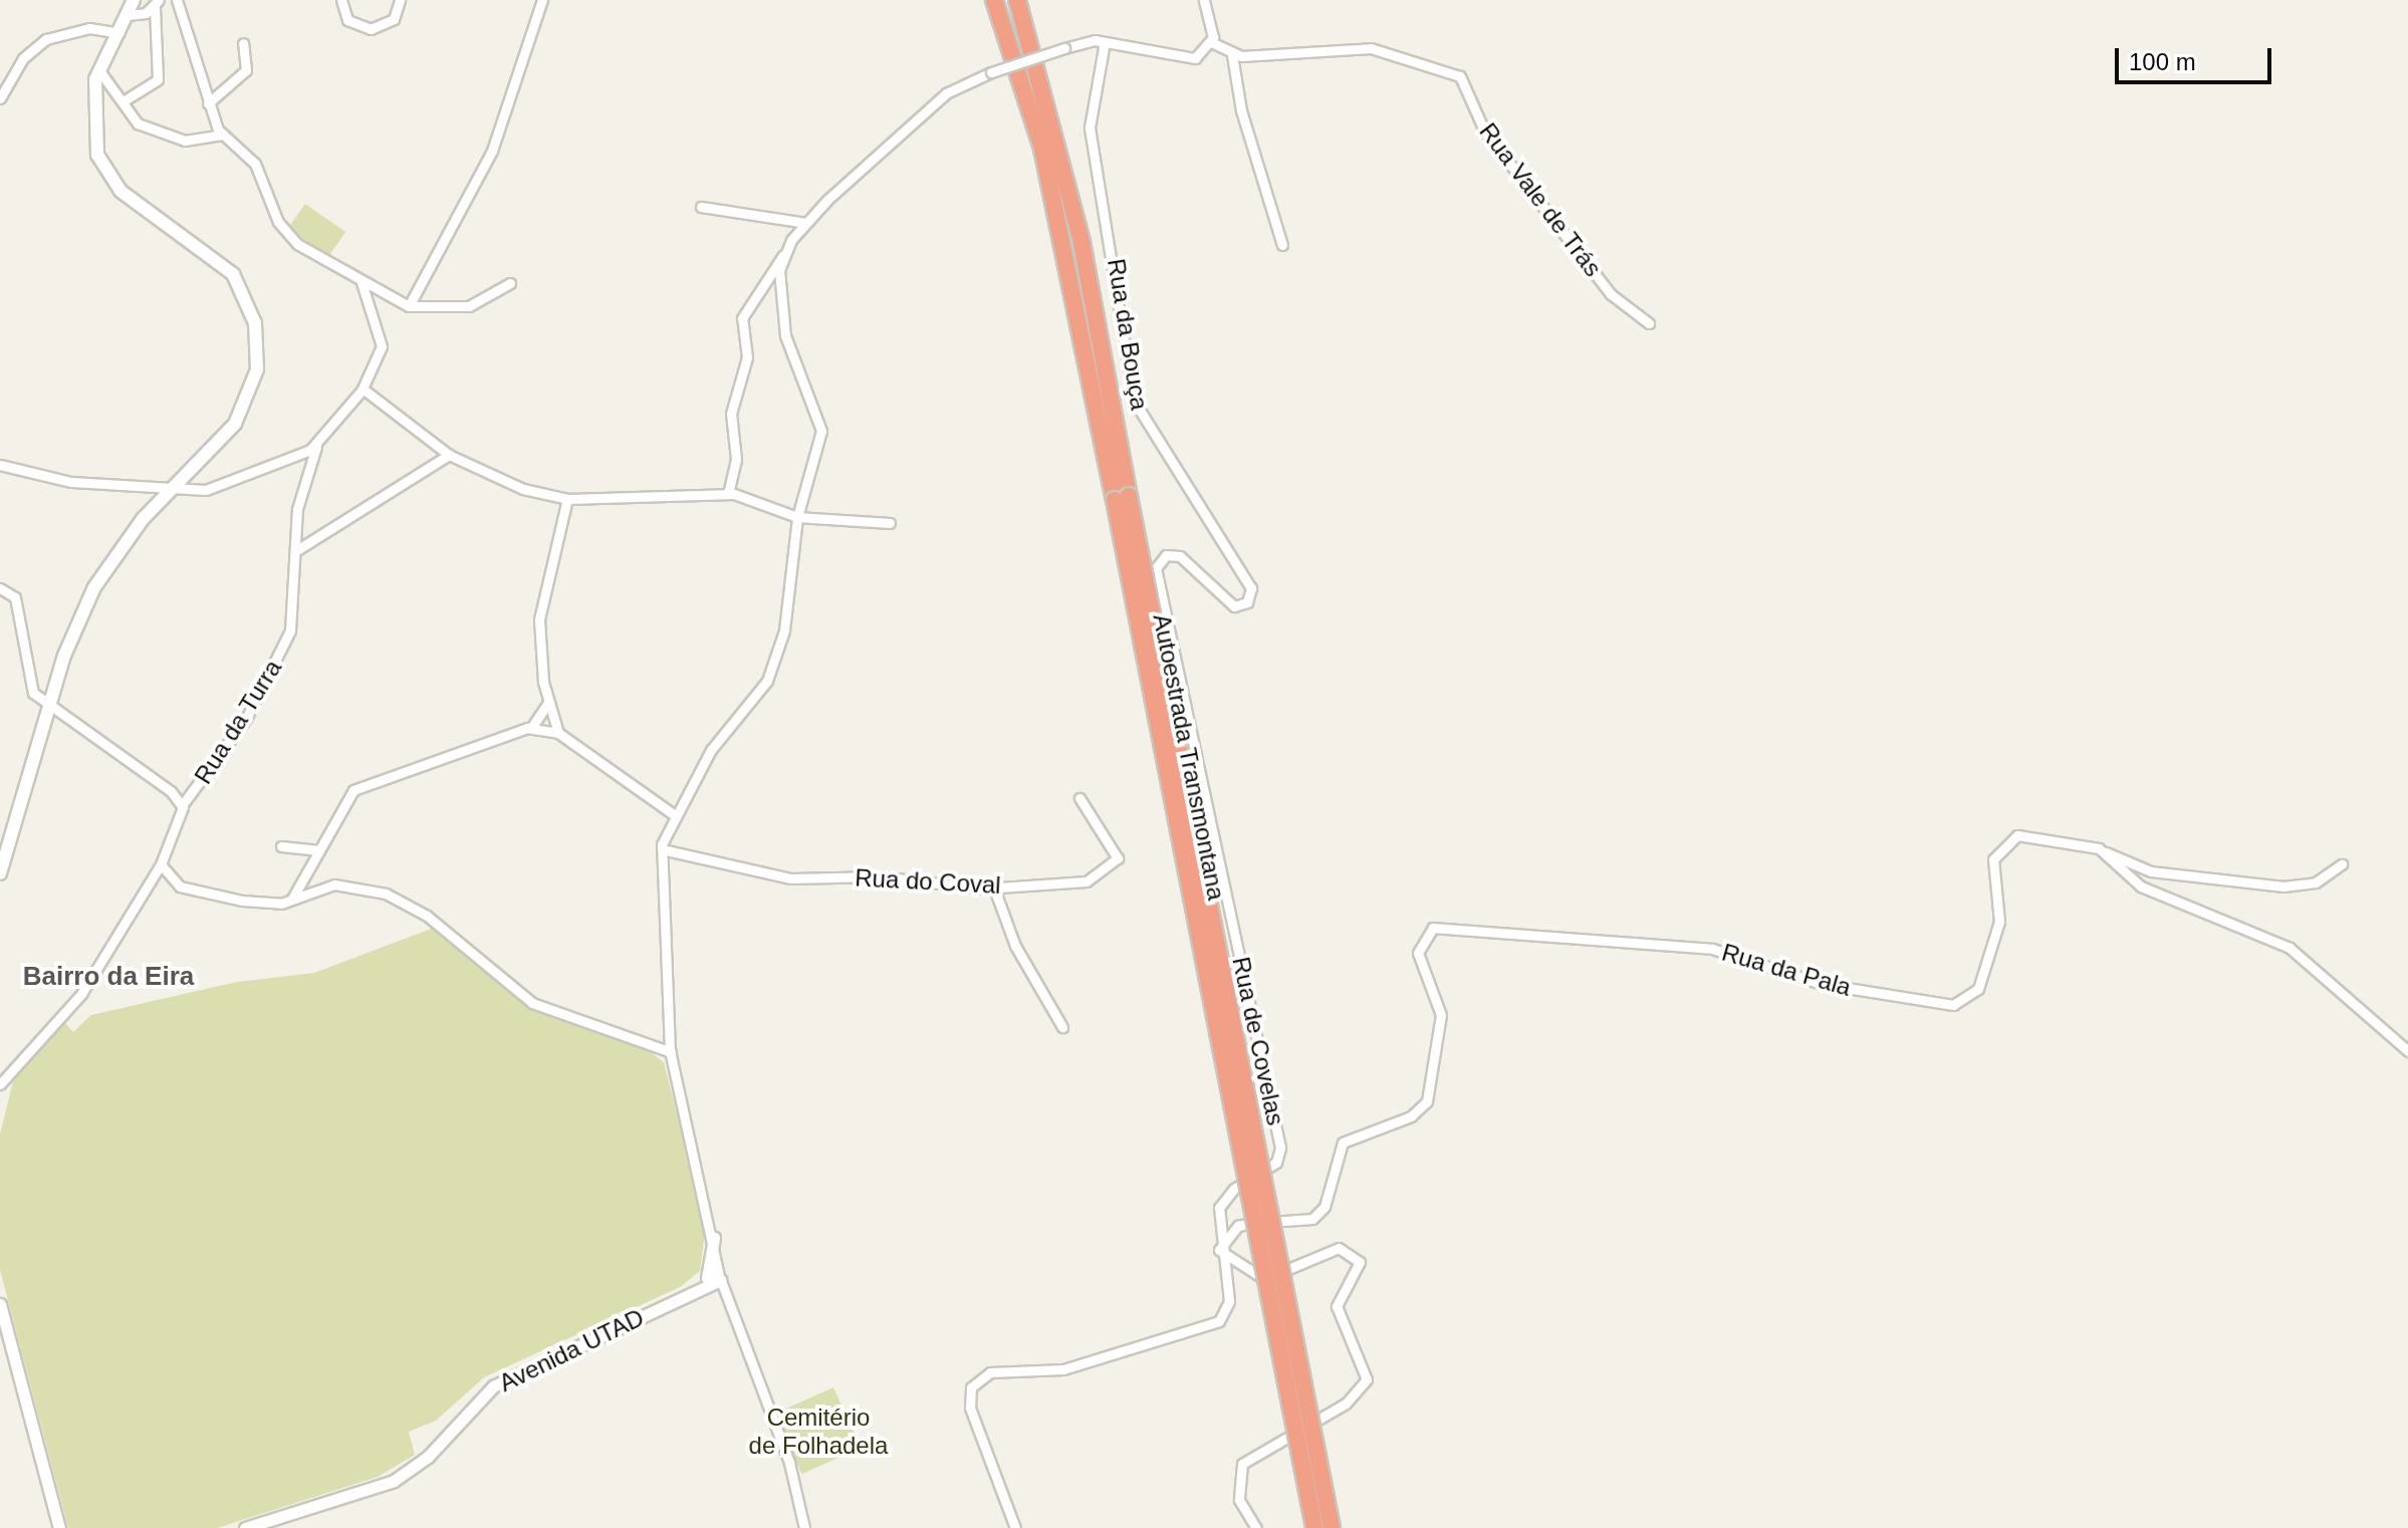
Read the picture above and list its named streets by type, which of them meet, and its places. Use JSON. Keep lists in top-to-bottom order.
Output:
{
  "streets": {
    "highway": ["Autoestrada Transmontana"],
    "street": [
      "Rua Vale de Trás",
      "Rua da Bouça",
      "Rua da Turra",
      "Rua do Coval",
      "Rua da Pala",
      "Rua de Covelas",
      "Avenida UTAD"
    ]
  },
  "crossings": [
    ["Rua da Bouça", "Rua de Covelas"],
    ["Rua da Pala", "Rua de Covelas"]
  ],
  "districts": ["Bairro da Eira"],
  "parks": ["Cemitério de Folhadela"],
  "scale_bar": "100 m"
}
